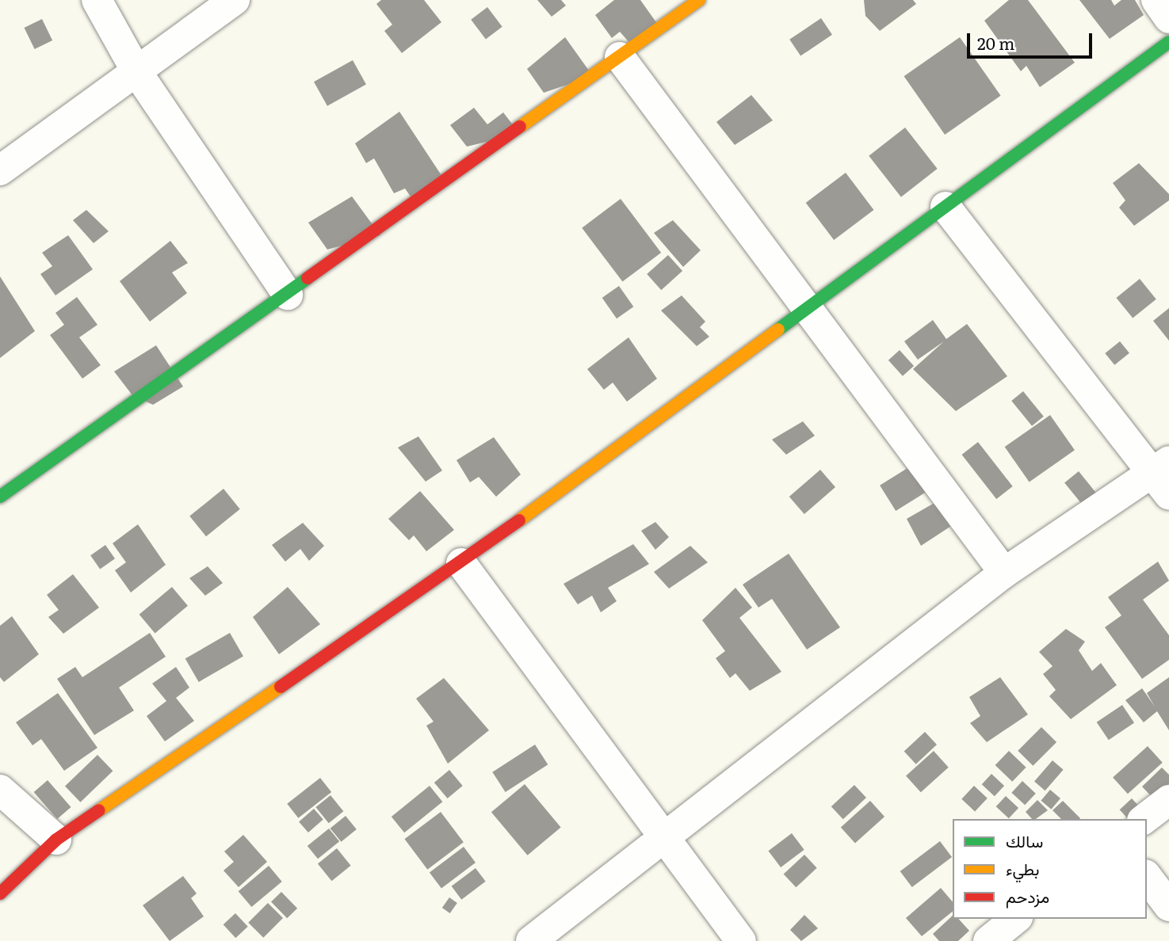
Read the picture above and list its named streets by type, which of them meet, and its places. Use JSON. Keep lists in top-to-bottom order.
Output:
{
  "legend": ["سالك", "بطيء", "مزدحم"],
  "scale_bar": "20 m"
}
